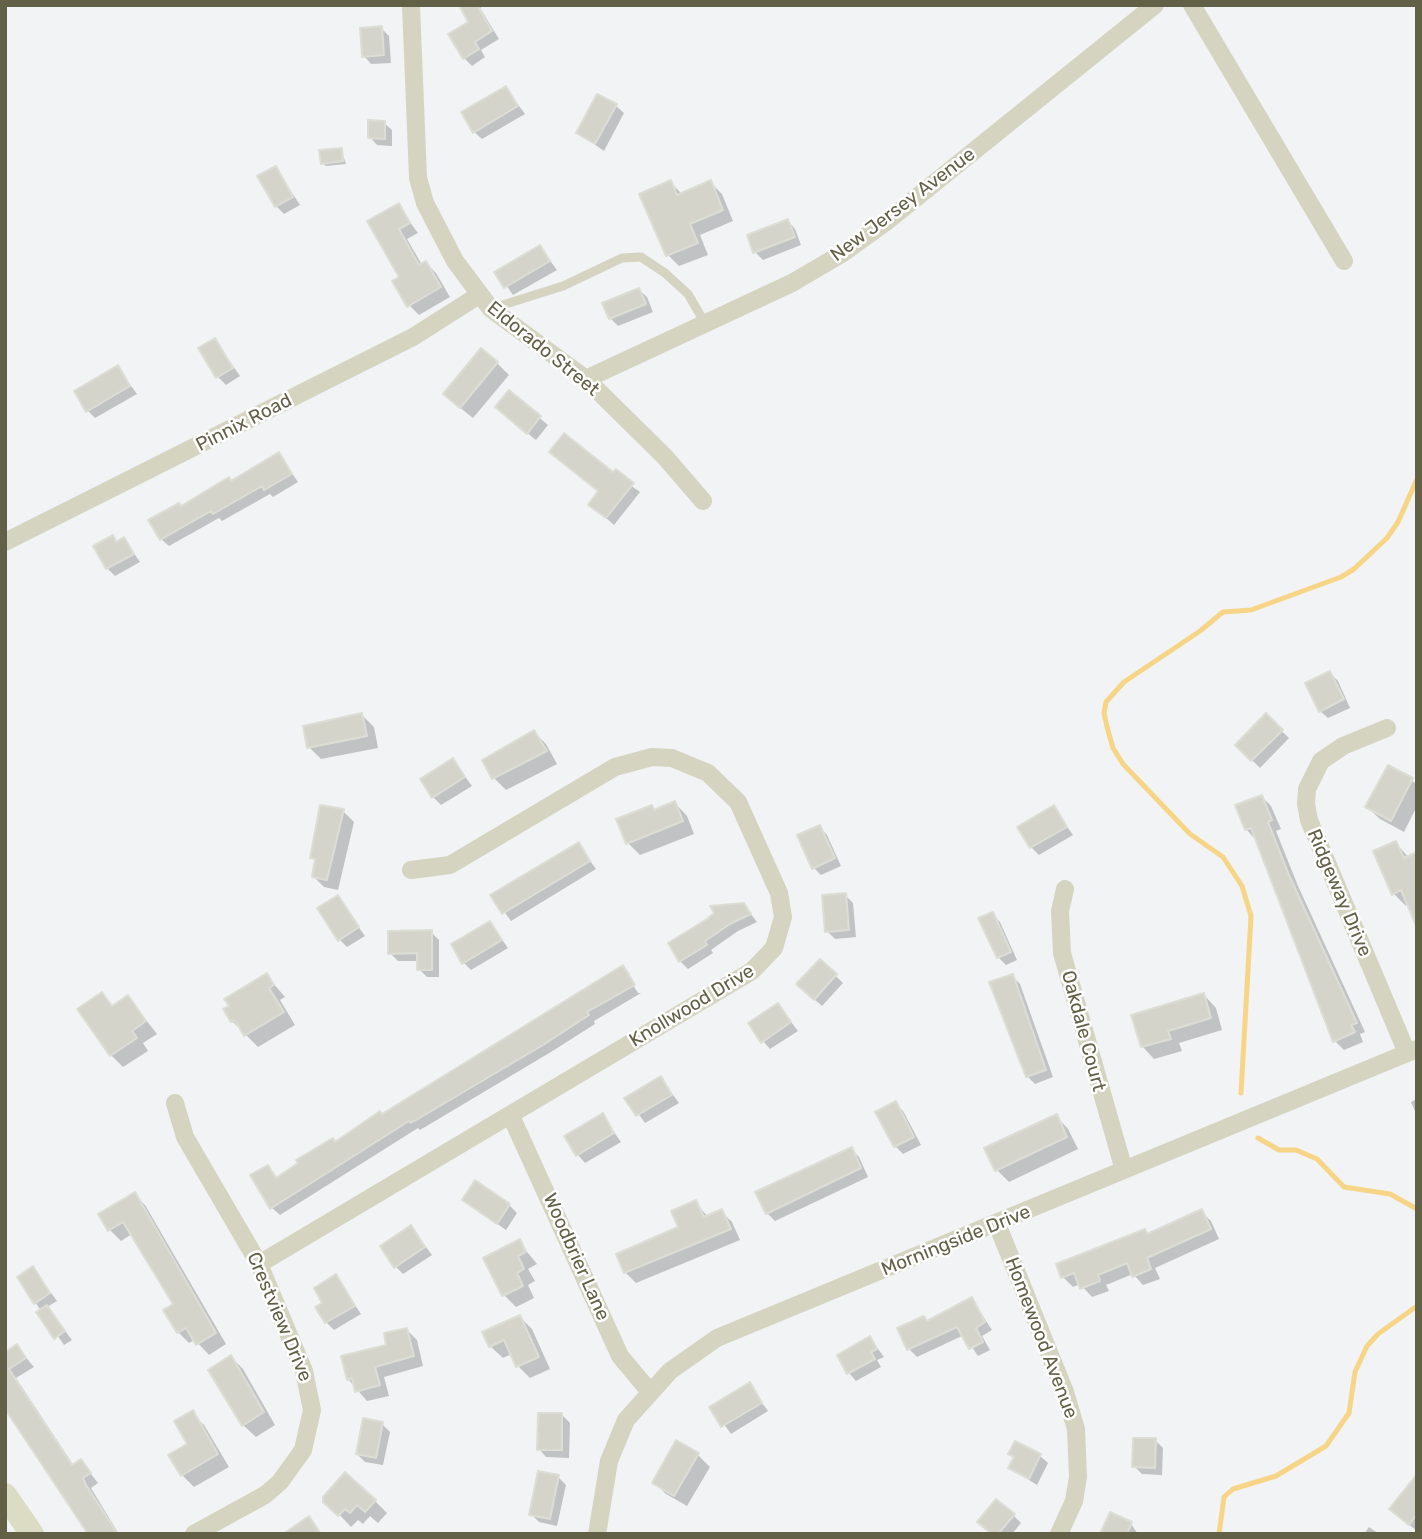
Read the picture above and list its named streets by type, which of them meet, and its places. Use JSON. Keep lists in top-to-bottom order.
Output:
{
  "streets": {
    "street": [
      "New Jersey Avenue",
      "Eldorado Street",
      "Pinnix Road",
      "Ridgeway Drive",
      "Knollwood Drive",
      "Oakdale Court",
      "Morningside Drive",
      "Woodbrier Lane",
      "Crestview Drive",
      "Homewood Avenue"
    ]
  },
  "crossings": [
    ["New Jersey Avenue", "Eldorado Street"],
    ["Eldorado Street", "Pinnix Road"],
    ["Ridgeway Drive", "Morningside Drive"],
    ["Knollwood Drive", "Woodbrier Lane"],
    ["Knollwood Drive", "Crestview Drive"],
    ["Oakdale Court", "Morningside Drive"],
    ["Morningside Drive", "Woodbrier Lane"],
    ["Morningside Drive", "Homewood Avenue"]
  ]
}
